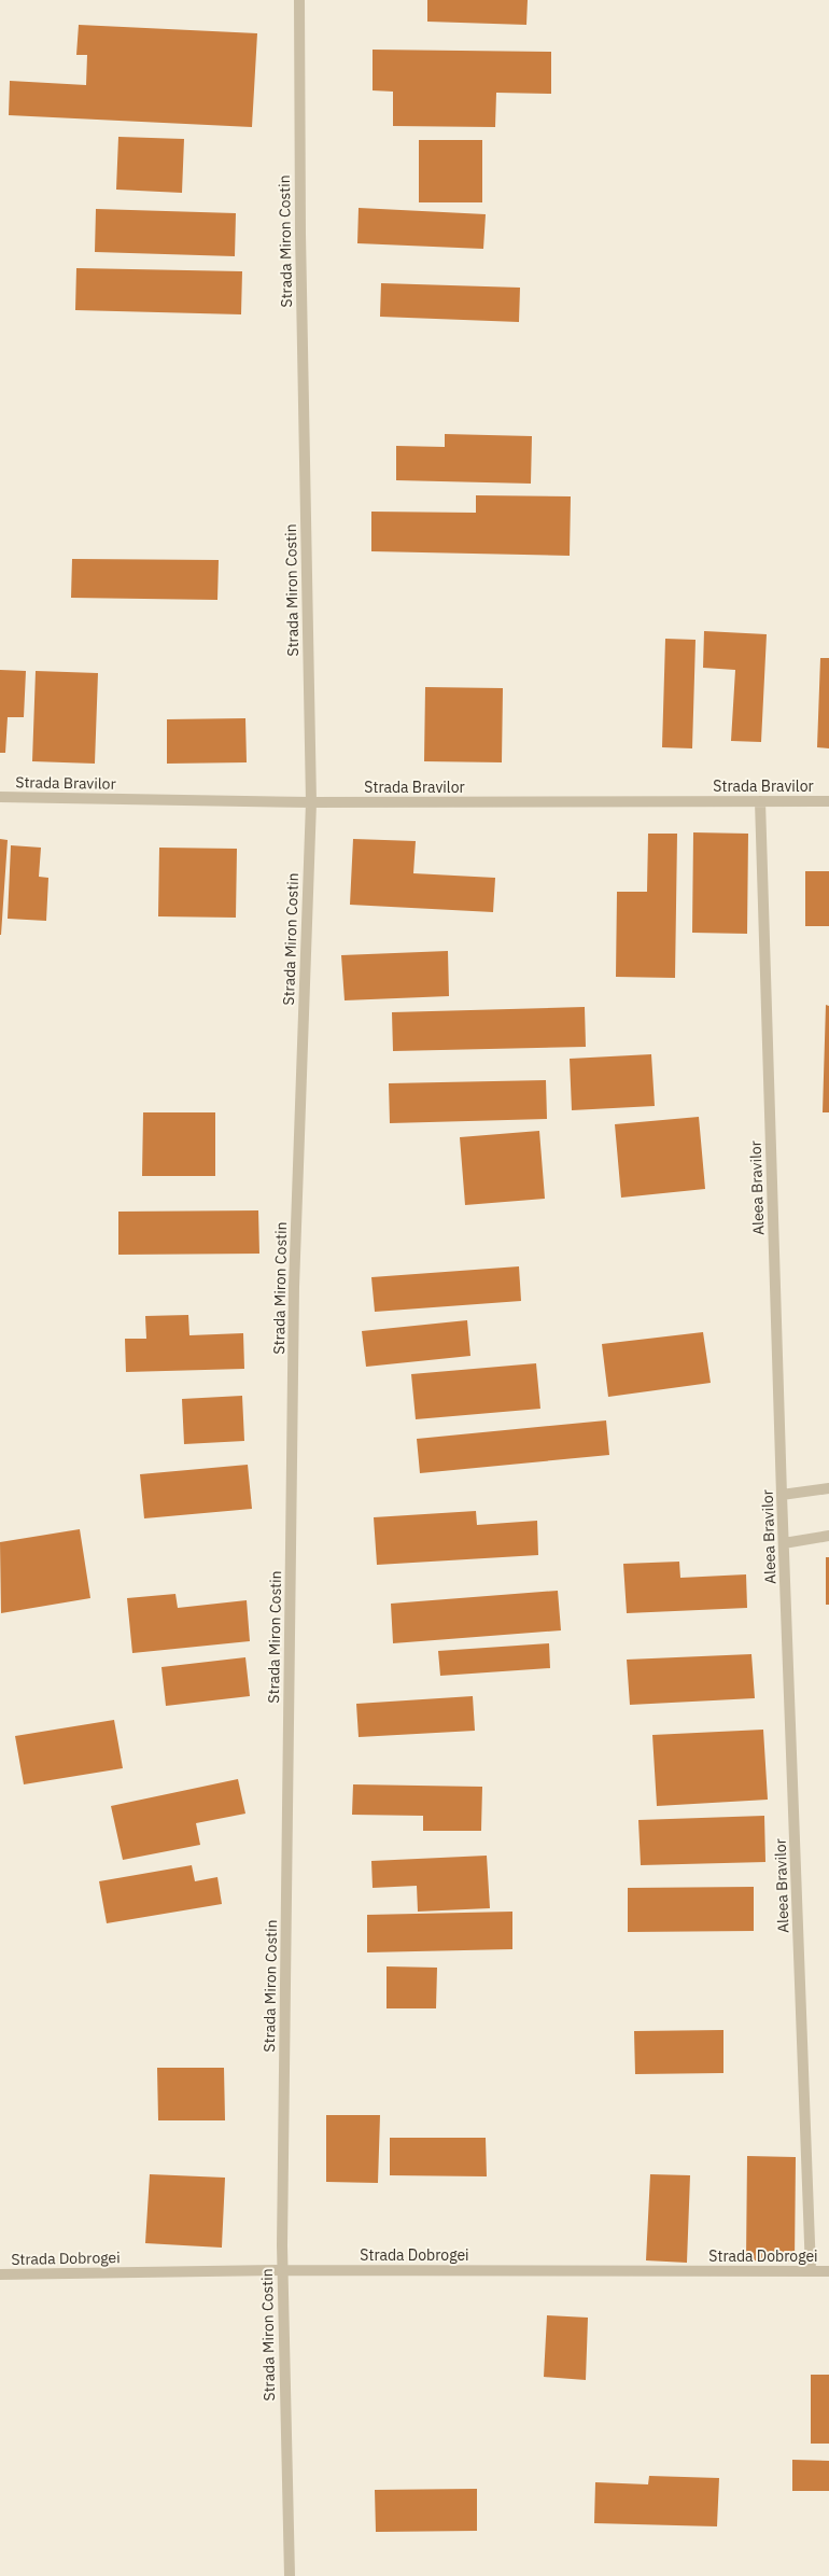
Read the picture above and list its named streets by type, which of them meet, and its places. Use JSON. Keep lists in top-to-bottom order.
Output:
{
  "streets": {
    "street": [
      "Strada Miron Costin",
      "Strada Bravilor",
      "Aleea Bravilor",
      "Strada Dobrogei"
    ]
  },
  "crossings": [
    ["Strada Miron Costin", "Strada Bravilor"],
    ["Strada Miron Costin", "Strada Dobrogei"],
    ["Strada Bravilor", "Aleea Bravilor"],
    ["Aleea Bravilor", "Strada Dobrogei"]
  ]
}
